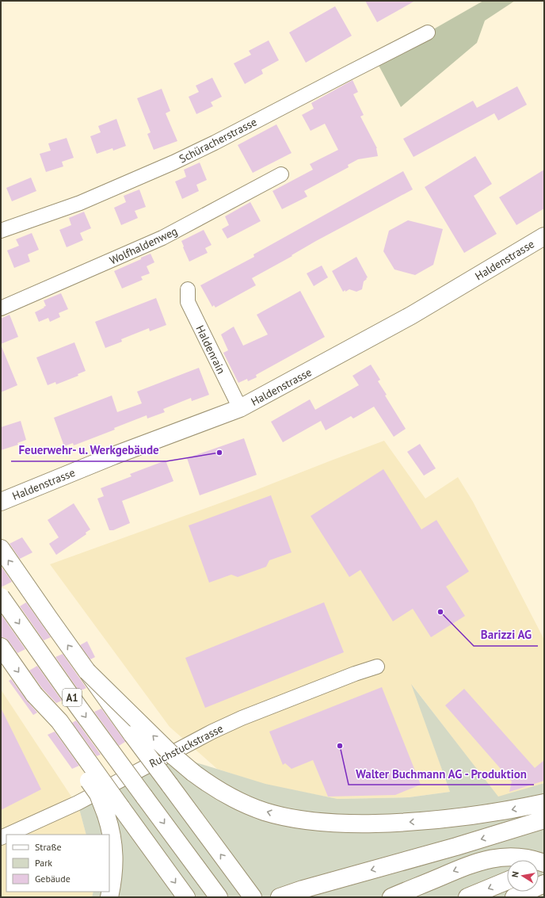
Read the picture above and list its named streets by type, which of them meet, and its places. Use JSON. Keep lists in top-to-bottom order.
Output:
{
  "streets": {
    "main road": ["Haldenstrasse", "A1"],
    "street": [
      "Schüracherstrasse",
      "Wolfhaldenweg",
      "Haldenrain",
      "Ruchstuckstrasse"
    ]
  },
  "crossings": [
    ["Haldenstrasse", "Haldenrain"]
  ],
  "places": ["Feuerwehr- u. Werkgebäude", "Barizzi AG", "Walter Buchmann AG - Produktion"],
  "legend": ["Straße", "Park", "Gebäude"],
  "north": "left"
}
